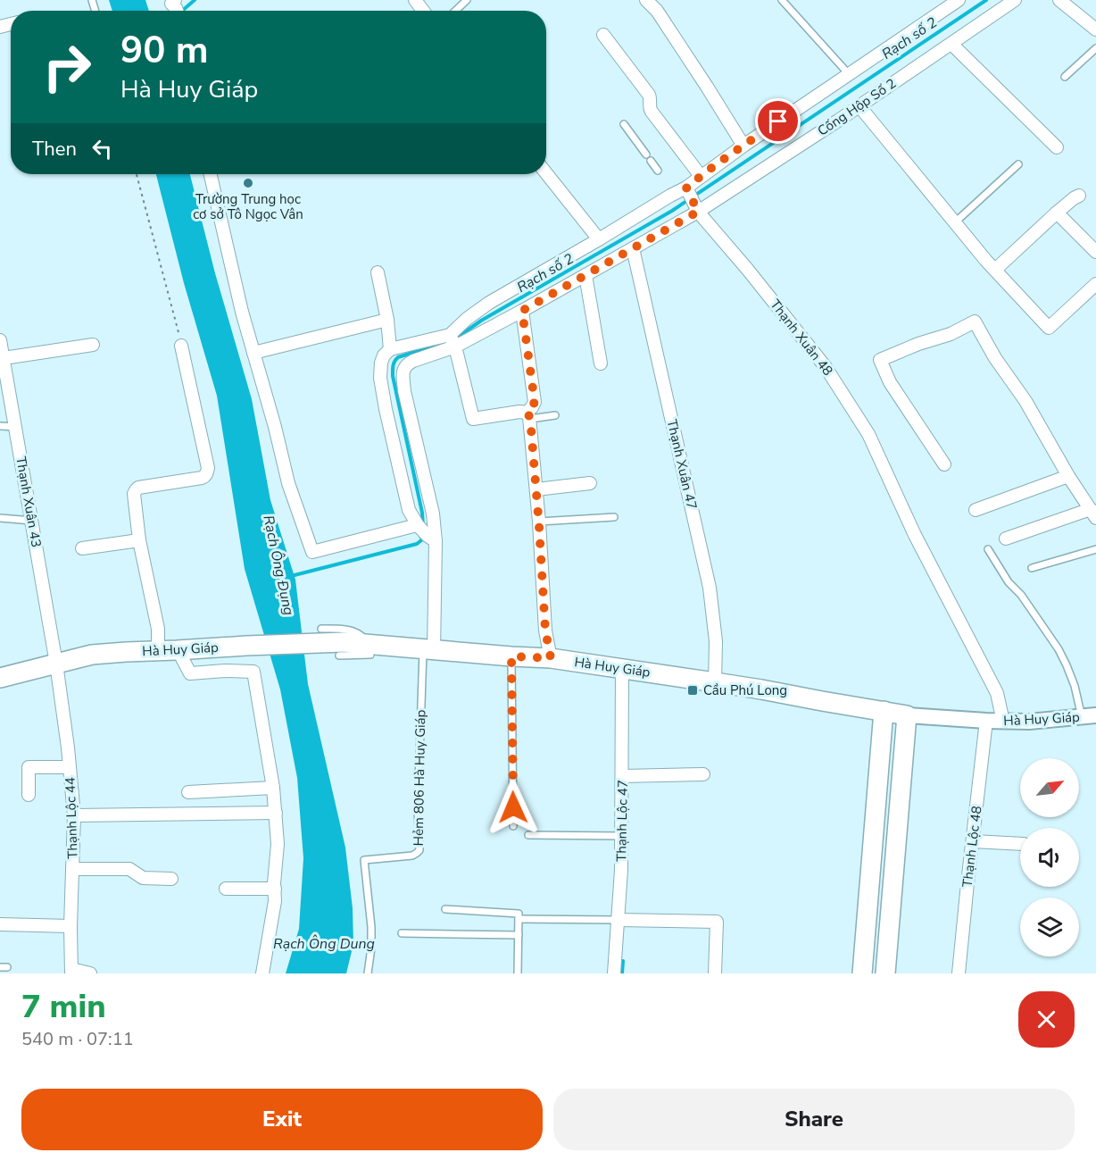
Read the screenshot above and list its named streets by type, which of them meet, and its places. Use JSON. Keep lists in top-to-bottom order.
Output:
{
  "streets": {
    "main road": ["Hà Huy Giáp"],
    "street": [
      "Cống Hộp Số 2",
      "Thạnh Xuân 48",
      "Thạnh Xuân 47",
      "Thạnh Xuân 43",
      "Thạnh Lộc 44",
      "Thạnh Lộc 47",
      "Thạnh Lộc 48"
    ],
    "lane": ["Hẻm 806 Hà Huy Giáp"]
  },
  "crossings": [
    ["Cống Hộp Số 2", "Thạnh Xuân 48"],
    ["Cống Hộp Số 2", "Thạnh Xuân 47"],
    ["Thạnh Xuân 48", "Hà Huy Giáp"],
    ["Thạnh Xuân 47", "Hà Huy Giáp"],
    ["Thạnh Xuân 43", "Hà Huy Giáp"],
    ["Thạnh Xuân 43", "Thạnh Lộc 44"],
    ["Hà Huy Giáp", "Hẻm 806 Hà Huy Giáp"],
    ["Hà Huy Giáp", "Thạnh Lộc 44"],
    ["Hà Huy Giáp", "Thạnh Lộc 47"],
    ["Hà Huy Giáp", "Thạnh Lộc 48"]
  ],
  "water": ["Rạch số 2", "Rạch Ông Đụng", "Rạch Ông Dung"],
  "places": {
    "other": ["Trường Trung học cơ sở Tô Ngọc Vân"],
    "transit": ["Cầu Phú Long"]
  },
  "north": "top right",
  "page": {
    "turn": ["90 m", "Hà Huy Giáp"],
    "then": "Then",
    "heading": ["7 min", "540 m · 07:11"],
    "buttons": ["Exit", "Share"]
  }
}
